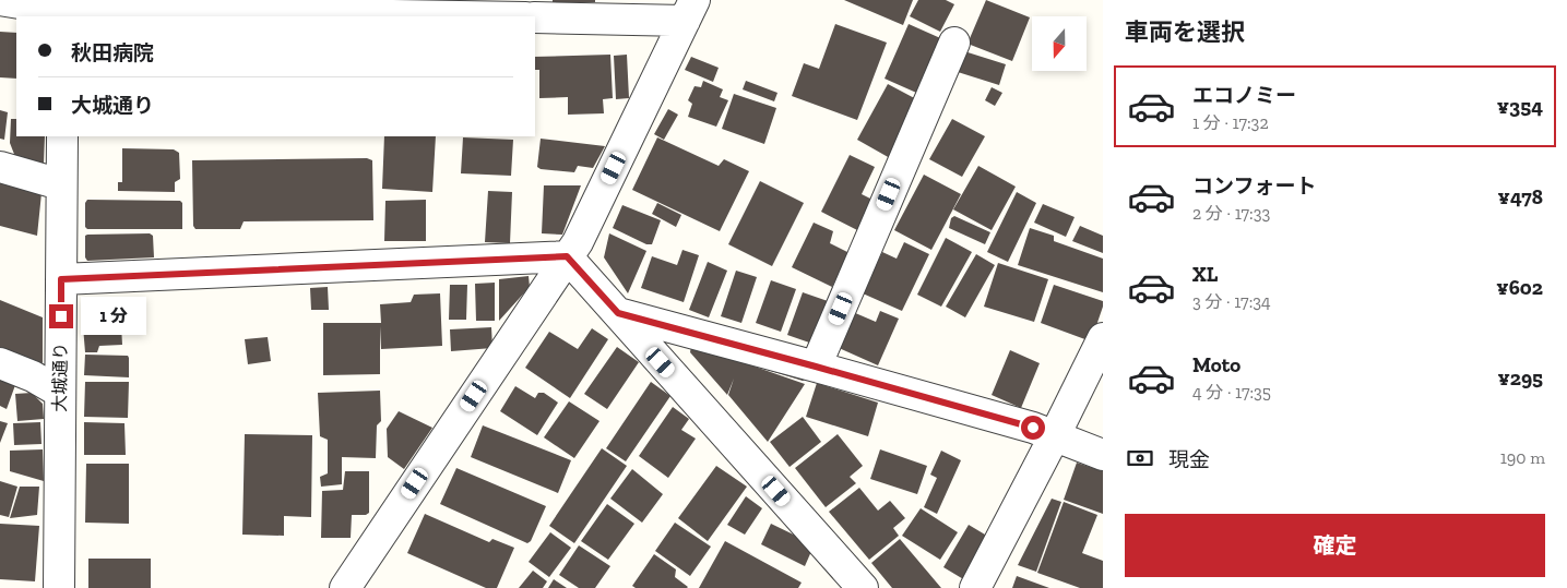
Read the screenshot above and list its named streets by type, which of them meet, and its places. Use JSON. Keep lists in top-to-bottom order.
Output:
{
  "streets": {
    "street": ["大城通り"]
  },
  "north": "bottom",
  "page": {
    "heading": "車両を選択",
    "banner": ["秋田病院", "大城通り"],
    "list": [
      {
        "name": "エコノミー",
        "note": "1 分 · 17:32",
        "value": "¥354"
      },
      {
        "name": "コンフォート",
        "note": "2 分 · 17:33",
        "value": "¥478"
      },
      {
        "name": "XL",
        "note": "3 分 · 17:34",
        "value": "¥602"
      },
      {
        "name": "Moto",
        "note": "4 分 · 17:35",
        "value": "¥295"
      }
    ],
    "bubble": "1 分",
    "pay": ["現金", "190 m"],
    "buttons": "確定"
  }
}
